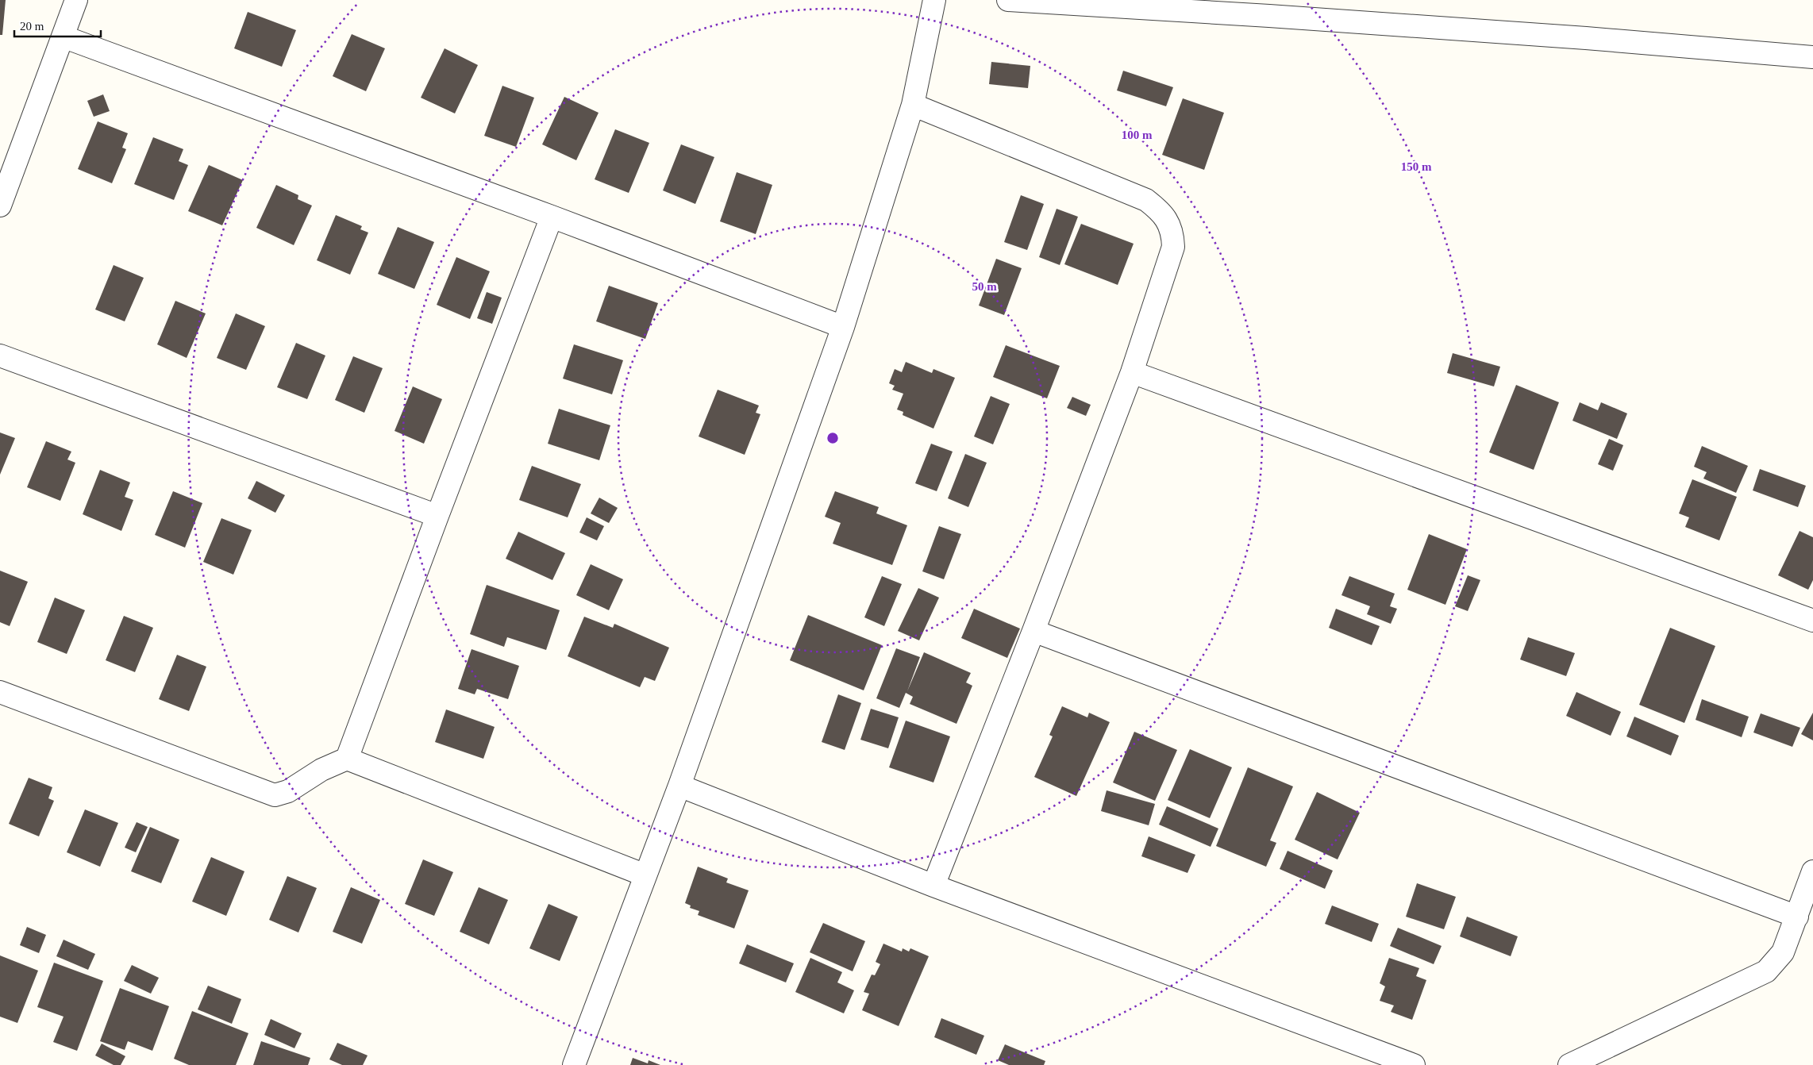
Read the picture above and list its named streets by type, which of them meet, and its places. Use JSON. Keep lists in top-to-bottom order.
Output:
{
  "scale_bar": "20 m",
  "rings": ["100 m", "150 m", "50 m"]
}
